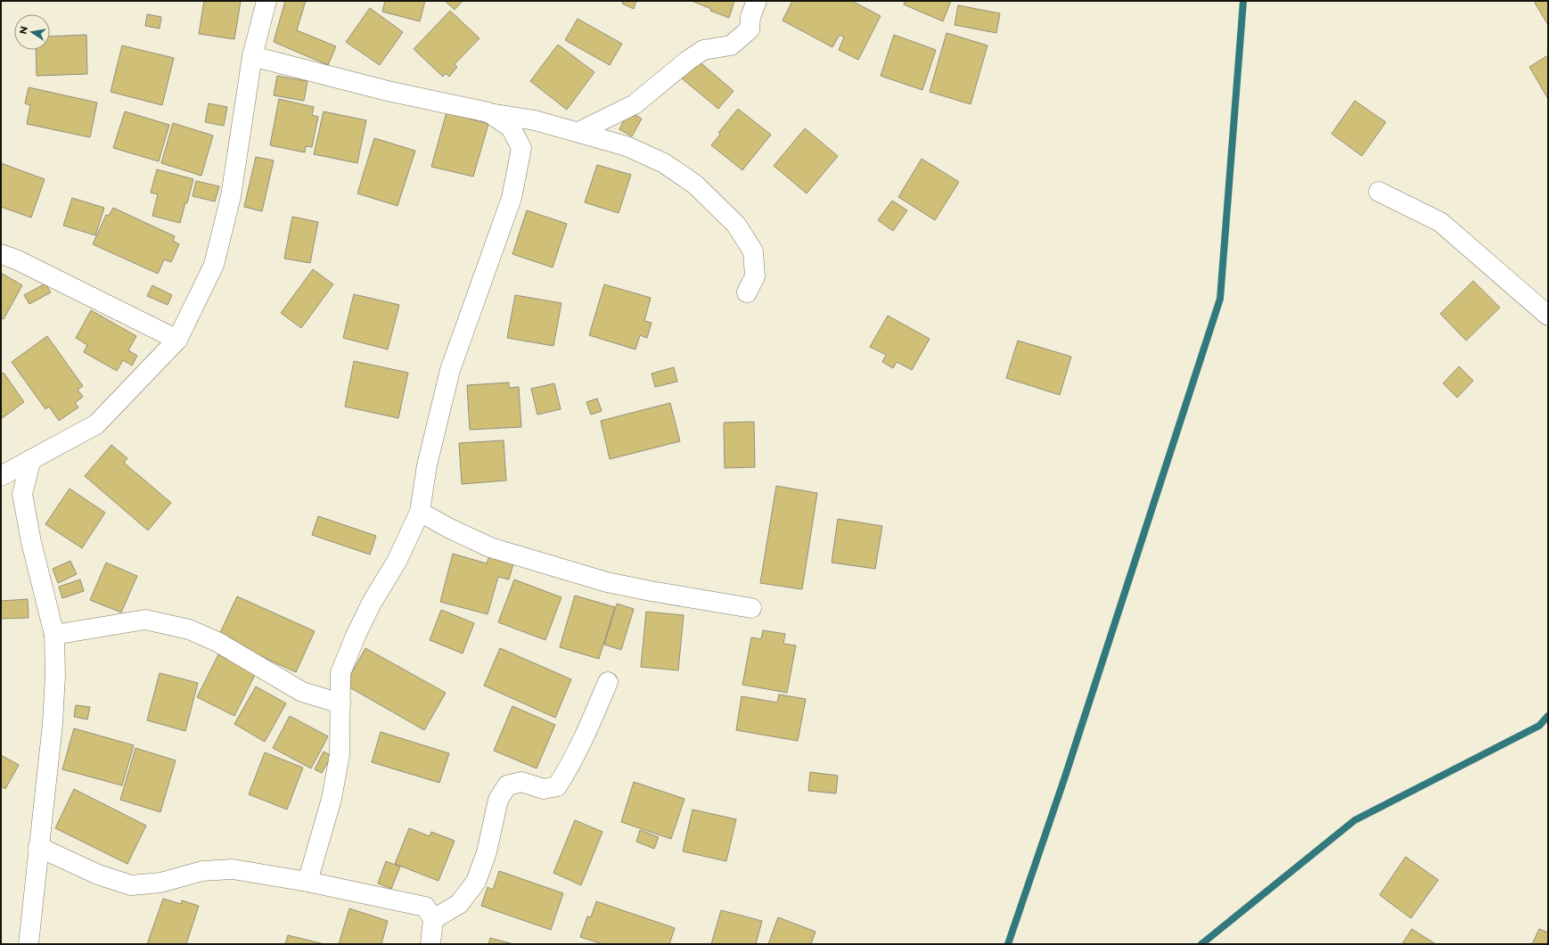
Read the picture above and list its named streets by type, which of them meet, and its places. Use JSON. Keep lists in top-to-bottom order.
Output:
{
  "north": "left"
}
